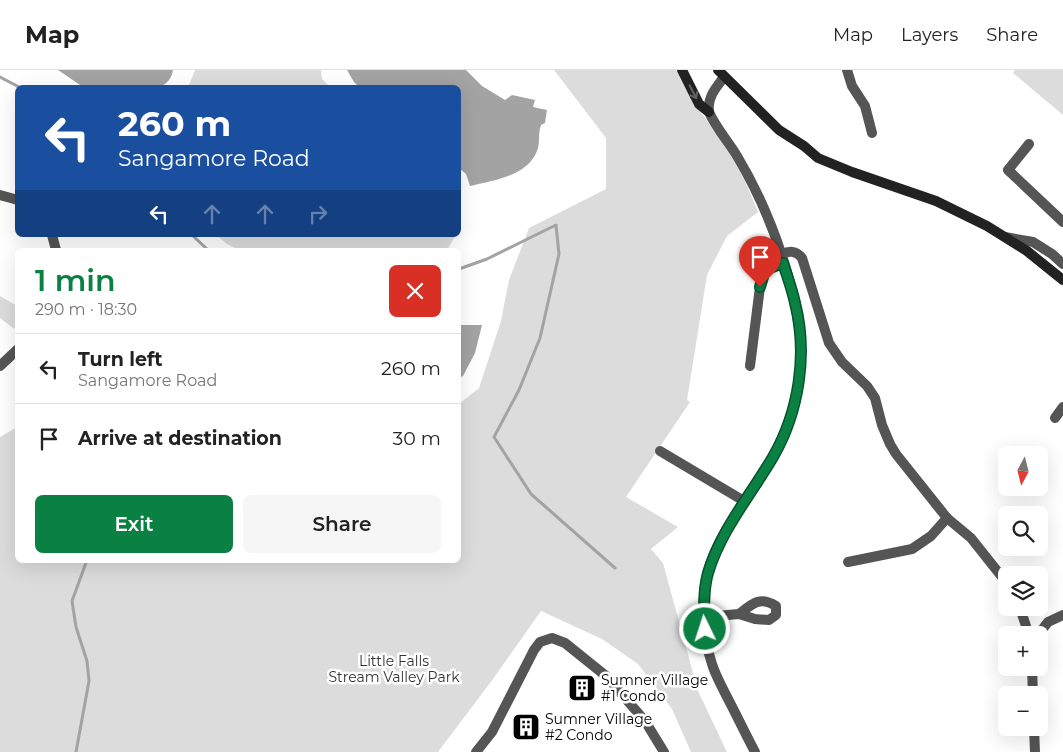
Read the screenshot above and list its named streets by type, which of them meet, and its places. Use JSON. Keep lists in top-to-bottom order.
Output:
{
  "parks": ["Little Falls Stream Valley Park"],
  "places": {
    "building": ["Sumner Village #1 Condo", "Sumner Village #2 Condo"]
  },
  "north": "bottom",
  "page": {
    "header": "Map",
    "nav": ["Map", "Layers", "Share"],
    "turn": ["260 m", "Sangamore Road"],
    "heading": ["1 min", "290 m · 18:30"],
    "list": [
      {
        "name": "Turn left",
        "note": "Sangamore Road",
        "value": "260 m"
      },
      {
        "name": "Arrive at destination",
        "value": "30 m"
      }
    ],
    "map_buttons": ["+", "−"],
    "buttons": ["Exit", "Share"]
  }
}
